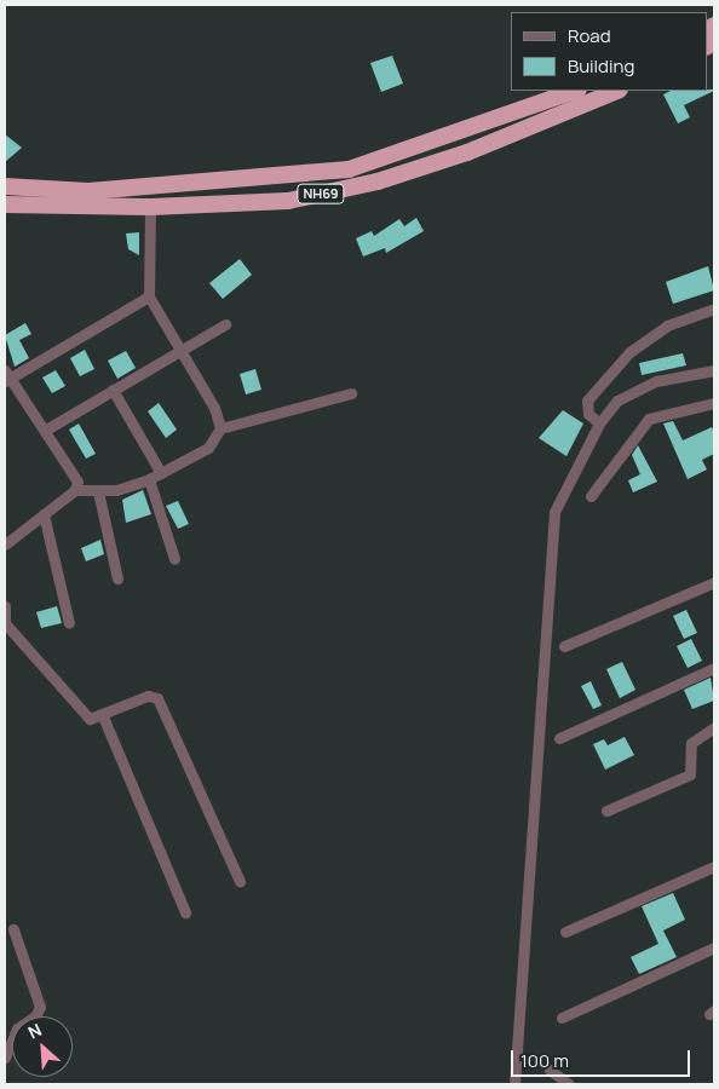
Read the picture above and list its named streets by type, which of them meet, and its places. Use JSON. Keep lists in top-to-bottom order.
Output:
{
  "streets": {
    "highway": ["NH69"]
  },
  "legend": ["Road", "Building"],
  "scale_bar": "100 m",
  "north": "top left"
}
